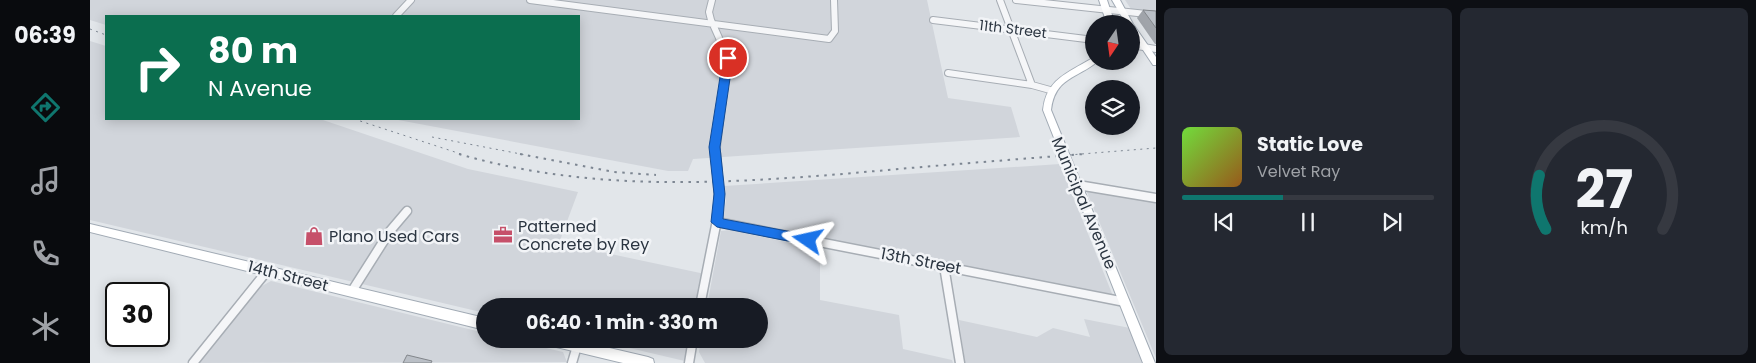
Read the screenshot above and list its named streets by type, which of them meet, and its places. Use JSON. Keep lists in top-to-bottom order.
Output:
{
  "streets": {
    "main road": ["Municipal Avenue", "14th Street"],
    "street": ["11th Street", "13th Street"]
  },
  "crossings": [
    ["Municipal Avenue", "13th Street"]
  ],
  "places": {
    "office": ["Patterned Concrete by Rey"],
    "shop": ["Plano Used Cars"]
  },
  "north": "bottom",
  "page": {
    "tabs": "06:39",
    "turn": ["80 m", "N Avenue"],
    "song": ["Static Love", "Velvet Ray"],
    "limit": "30",
    "trip": "06:40 · 1 min · 330 m",
    "gauge": ["27", "km/h"]
  }
}
